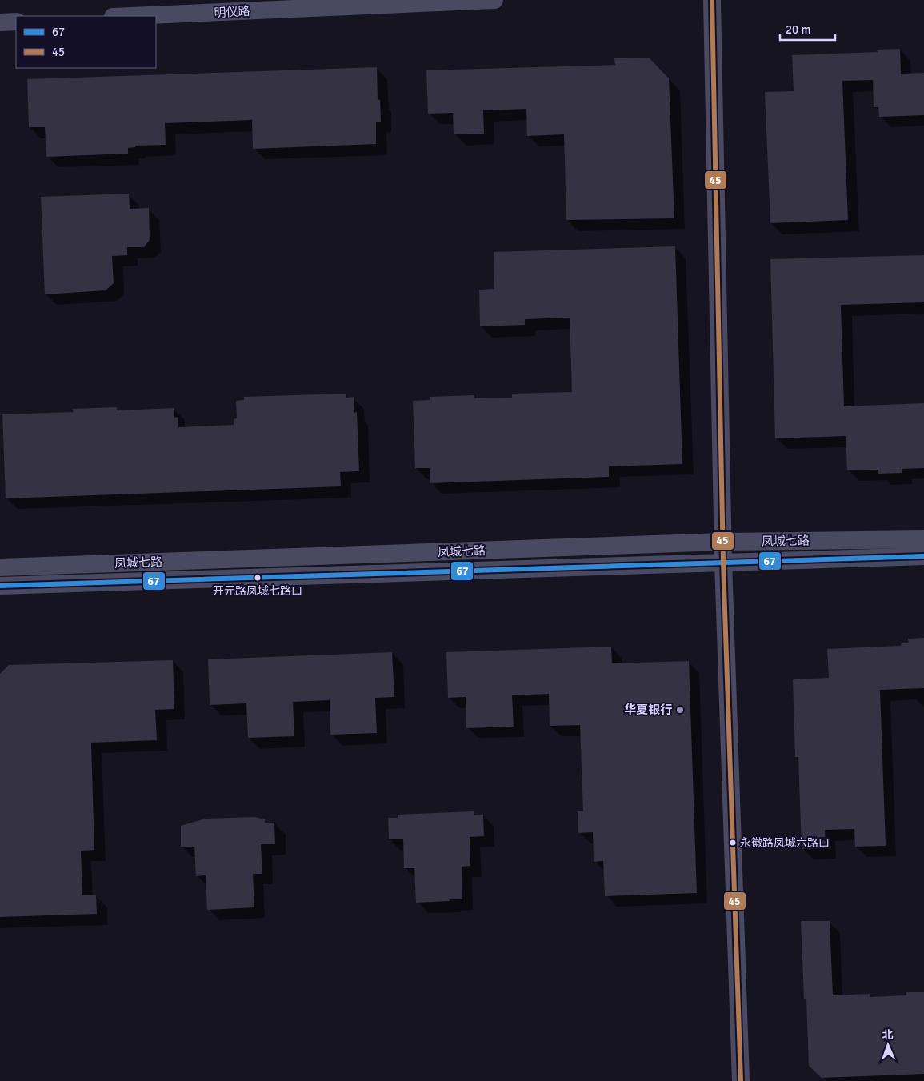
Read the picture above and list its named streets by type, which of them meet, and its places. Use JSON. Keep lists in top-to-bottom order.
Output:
{
  "streets": {
    "street": ["明仪路", "凤城七路"]
  },
  "places": ["开元路凤城七路口", "华夏银行", "永徽路凤城六路口"],
  "lines": ["transit line 45", "transit line 67"],
  "legend": ["67", "45"],
  "scale_bar": "20 m",
  "north": "top"
}
